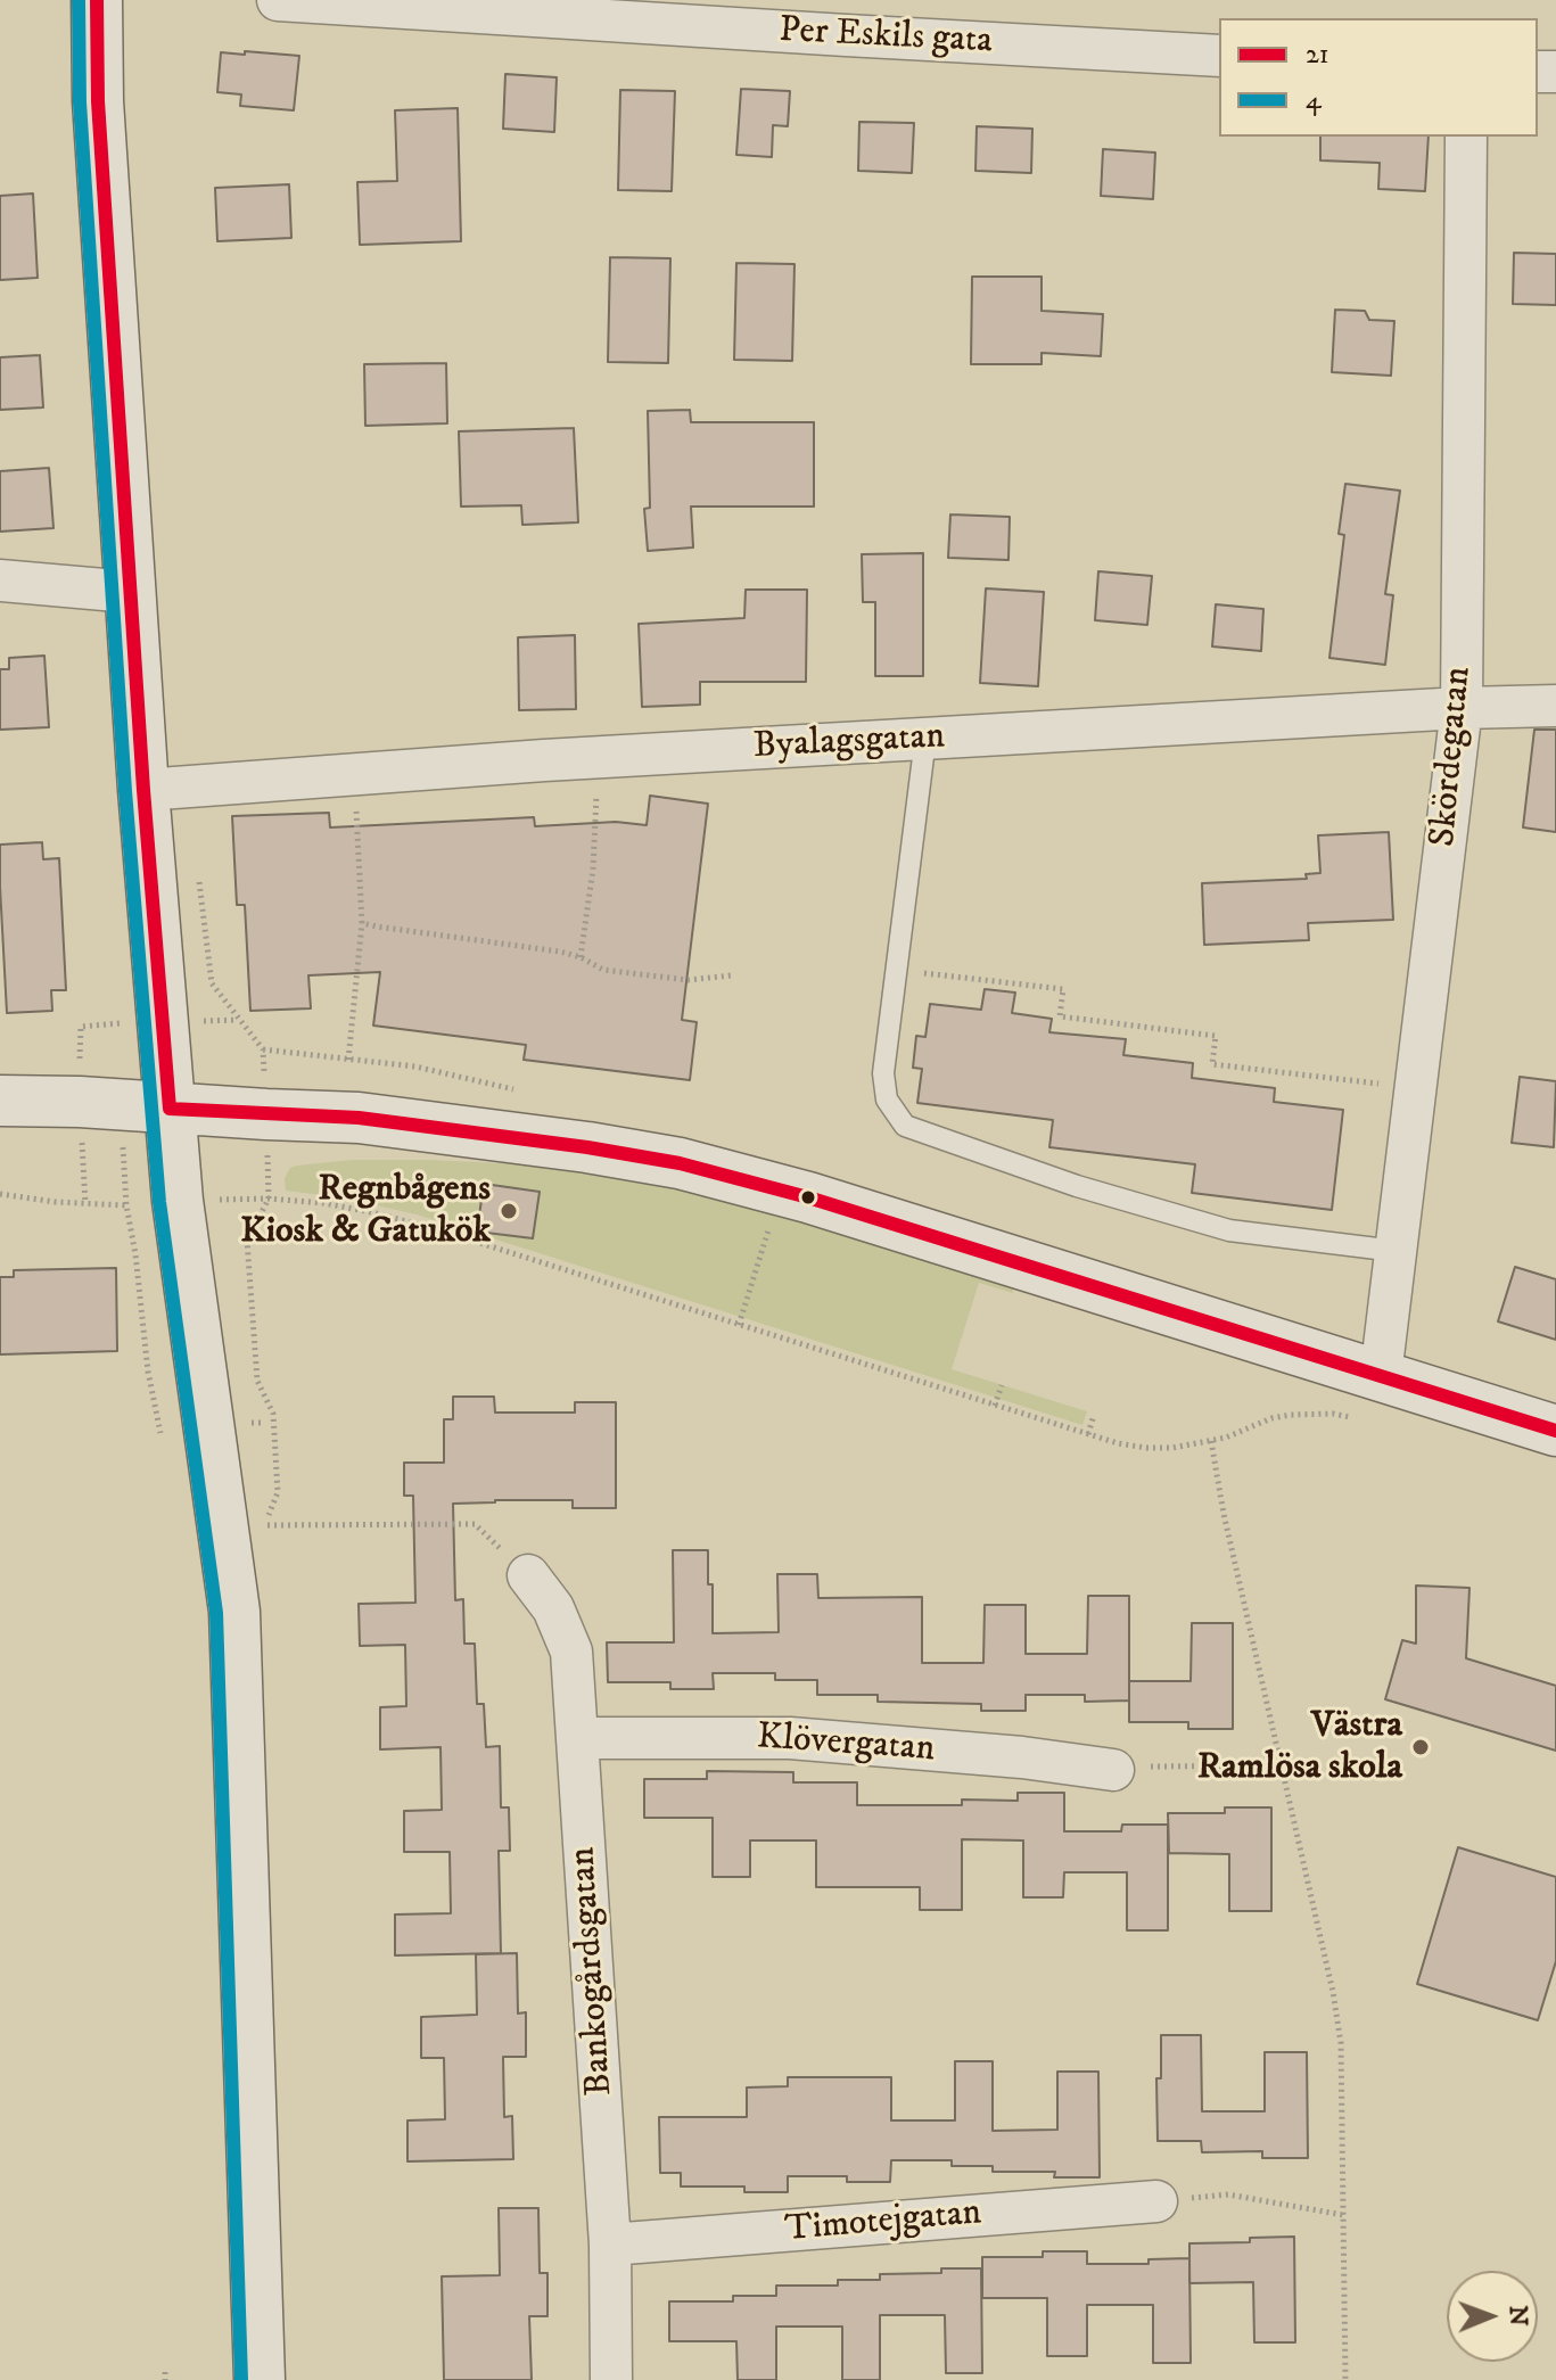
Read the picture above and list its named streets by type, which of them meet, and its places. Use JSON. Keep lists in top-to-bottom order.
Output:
{
  "streets": {
    "street": [
      "Per Eskils gata",
      "Byalagsgatan",
      "Skördegatan",
      "Klövergatan",
      "Bankogårdsgatan",
      "Timotejgatan"
    ]
  },
  "crossings": [
    ["Byalagsgatan", "Skördegatan"],
    ["Klövergatan", "Bankogårdsgatan"],
    ["Bankogårdsgatan", "Timotejgatan"]
  ],
  "places": ["Regnbågens Kiosk & Gatukök", "Västra Ramlösa skola"],
  "lines": ["transit line 21", "transit line 4"],
  "legend": ["21", "4"],
  "north": "right"
}
